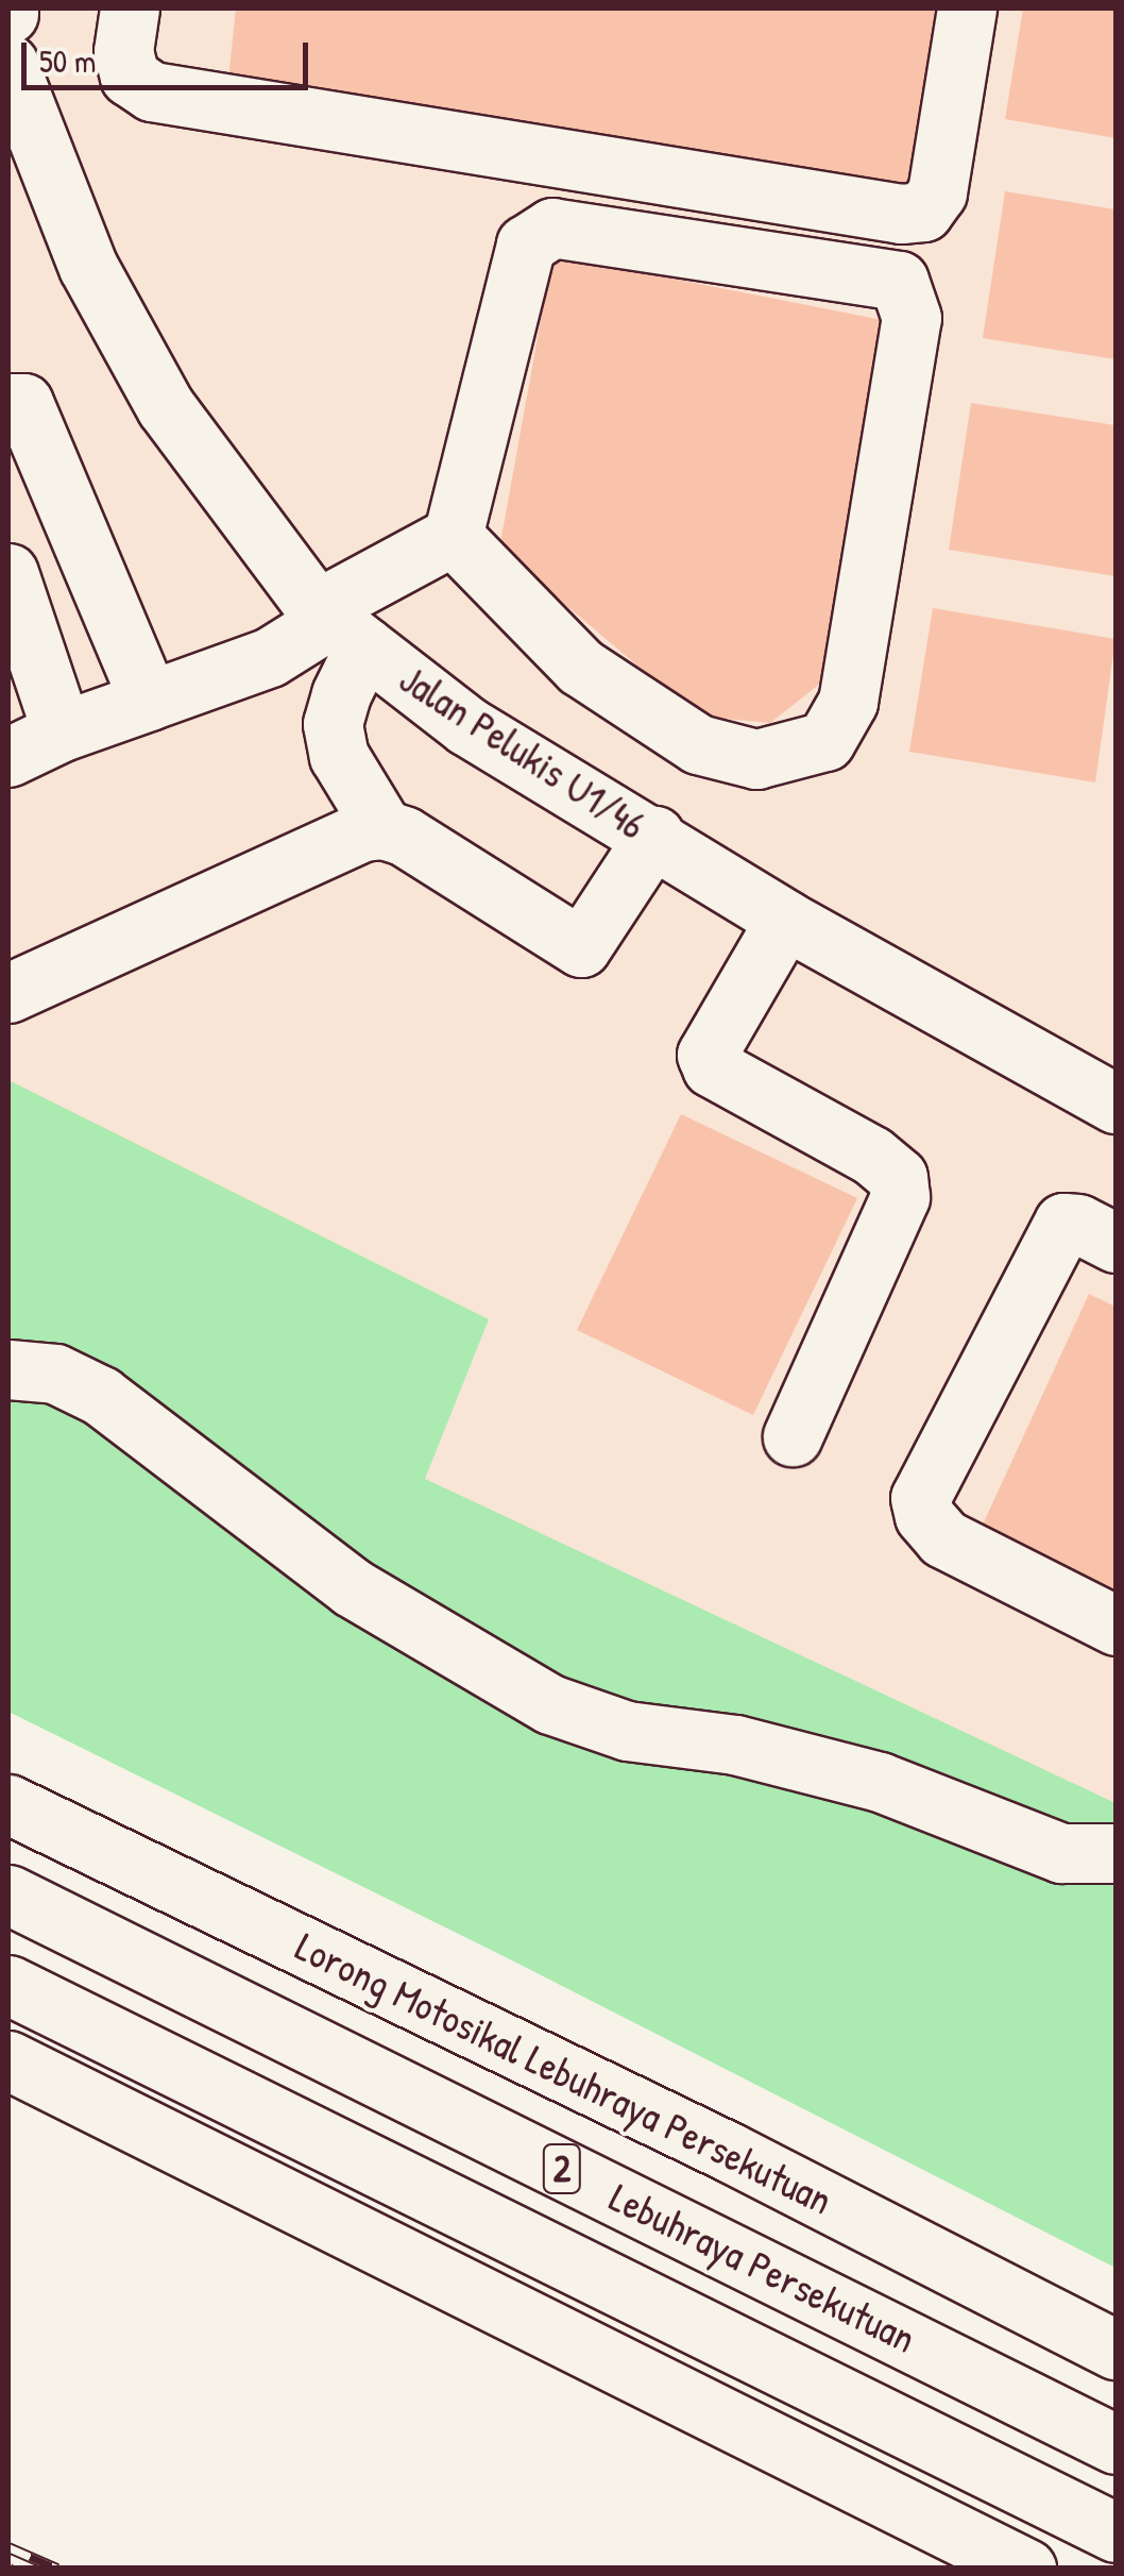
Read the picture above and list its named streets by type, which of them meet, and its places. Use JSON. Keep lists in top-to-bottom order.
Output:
{
  "streets": {
    "main road": [
      "Jalan Pelukis U1/46",
      "Lorong Motosikal Lebuhraya Persekutuan",
      "2",
      "Lebuhraya Persekutuan"
    ]
  },
  "scale_bar": "50 m"
}
